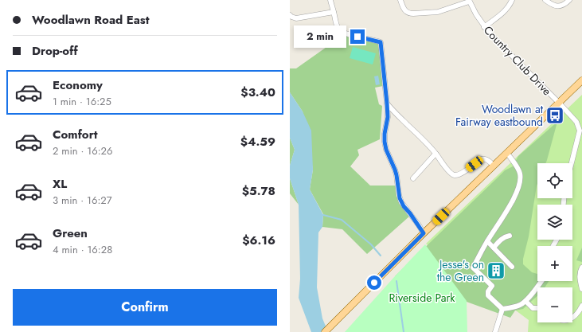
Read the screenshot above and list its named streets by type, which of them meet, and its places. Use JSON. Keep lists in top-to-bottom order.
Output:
{
  "streets": {
    "street": ["Country Club Drive"]
  },
  "parks": ["Riverside Park"],
  "places": {
    "bus stop": ["Woodlawn at Fairway eastbound"],
    "building": ["Jesse's on the Green"]
  },
  "page": {
    "banner": ["Woodlawn Road East", "Drop-off"],
    "bubble": "2 min",
    "list": [
      {
        "name": "Economy",
        "note": "1 min · 16:25",
        "value": "$3.40"
      },
      {
        "name": "Comfort",
        "note": "2 min · 16:26",
        "value": "$4.59"
      },
      {
        "name": "XL",
        "note": "3 min · 16:27",
        "value": "$5.78"
      },
      {
        "name": "Green",
        "note": "4 min · 16:28",
        "value": "$6.16"
      }
    ],
    "map_buttons": ["+", "−"],
    "buttons": "Confirm"
  }
}
